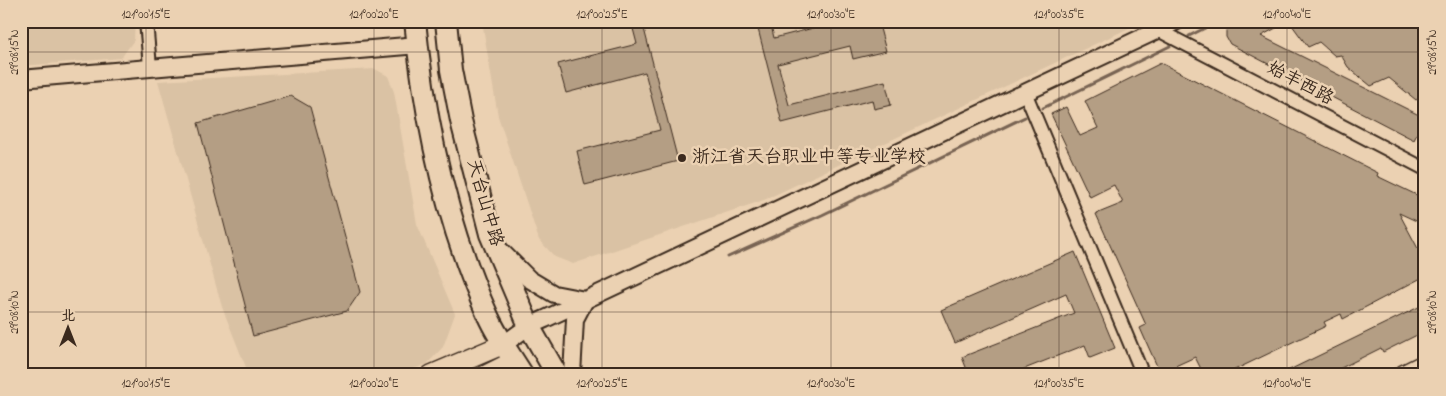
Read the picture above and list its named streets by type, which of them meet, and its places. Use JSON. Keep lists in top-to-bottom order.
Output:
{
  "streets": {
    "main road": ["天台山中路"],
    "street": ["始丰西路"]
  },
  "places": ["浙江省天台职业中等专业学校"],
  "north": "top",
  "coordinates": [
    "121°00'15\"E",
    "121°00'20\"E",
    "121°00'25\"E",
    "121°00'30\"E",
    "121°00'35\"E",
    "121°00'40\"E",
    "29°08'15\"N",
    "29°08'10\"N"
  ]
}
